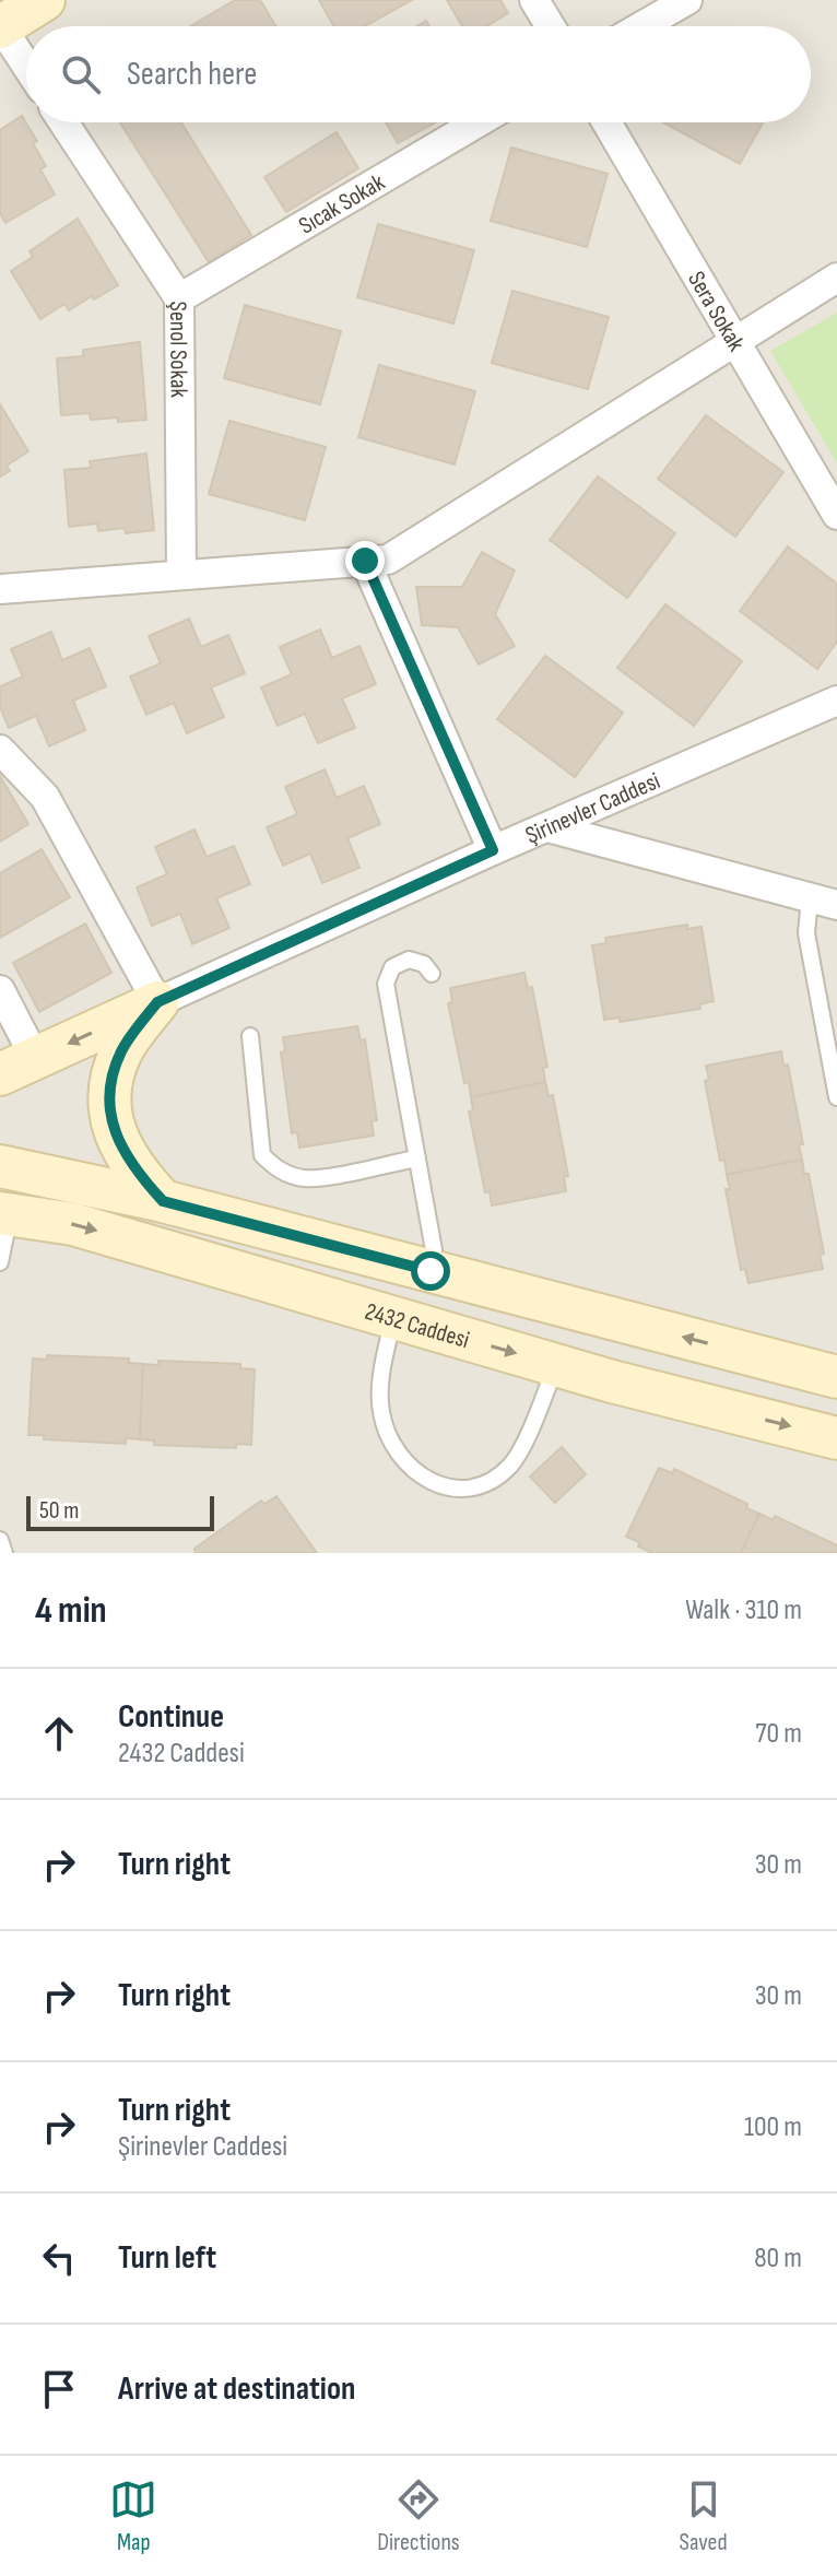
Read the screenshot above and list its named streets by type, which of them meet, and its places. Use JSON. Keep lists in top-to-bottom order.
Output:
{
  "streets": {
    "street": [
      "Sıcak Sokak",
      "Sera Sokak",
      "Şenol Sokak",
      "Şirinevler Caddesi",
      "2432 Caddesi"
    ]
  },
  "crossings": [
    ["Sıcak Sokak", "Şenol Sokak"]
  ],
  "scale_bar": "50 m",
  "page": {
    "search": "Search here",
    "scale": "50 m",
    "heading": ["4 min", "Walk · 310 m"],
    "list": [
      ["Continue", "2432 Caddesi", "70 m"],
      ["Turn right", "30 m"],
      ["Turn right", "30 m"],
      ["Turn right", "Şirinevler Caddesi", "100 m"],
      ["Turn left", "80 m"],
      "Arrive at destination"
    ],
    "nav": ["Map", "Directions", "Saved"]
  }
}
